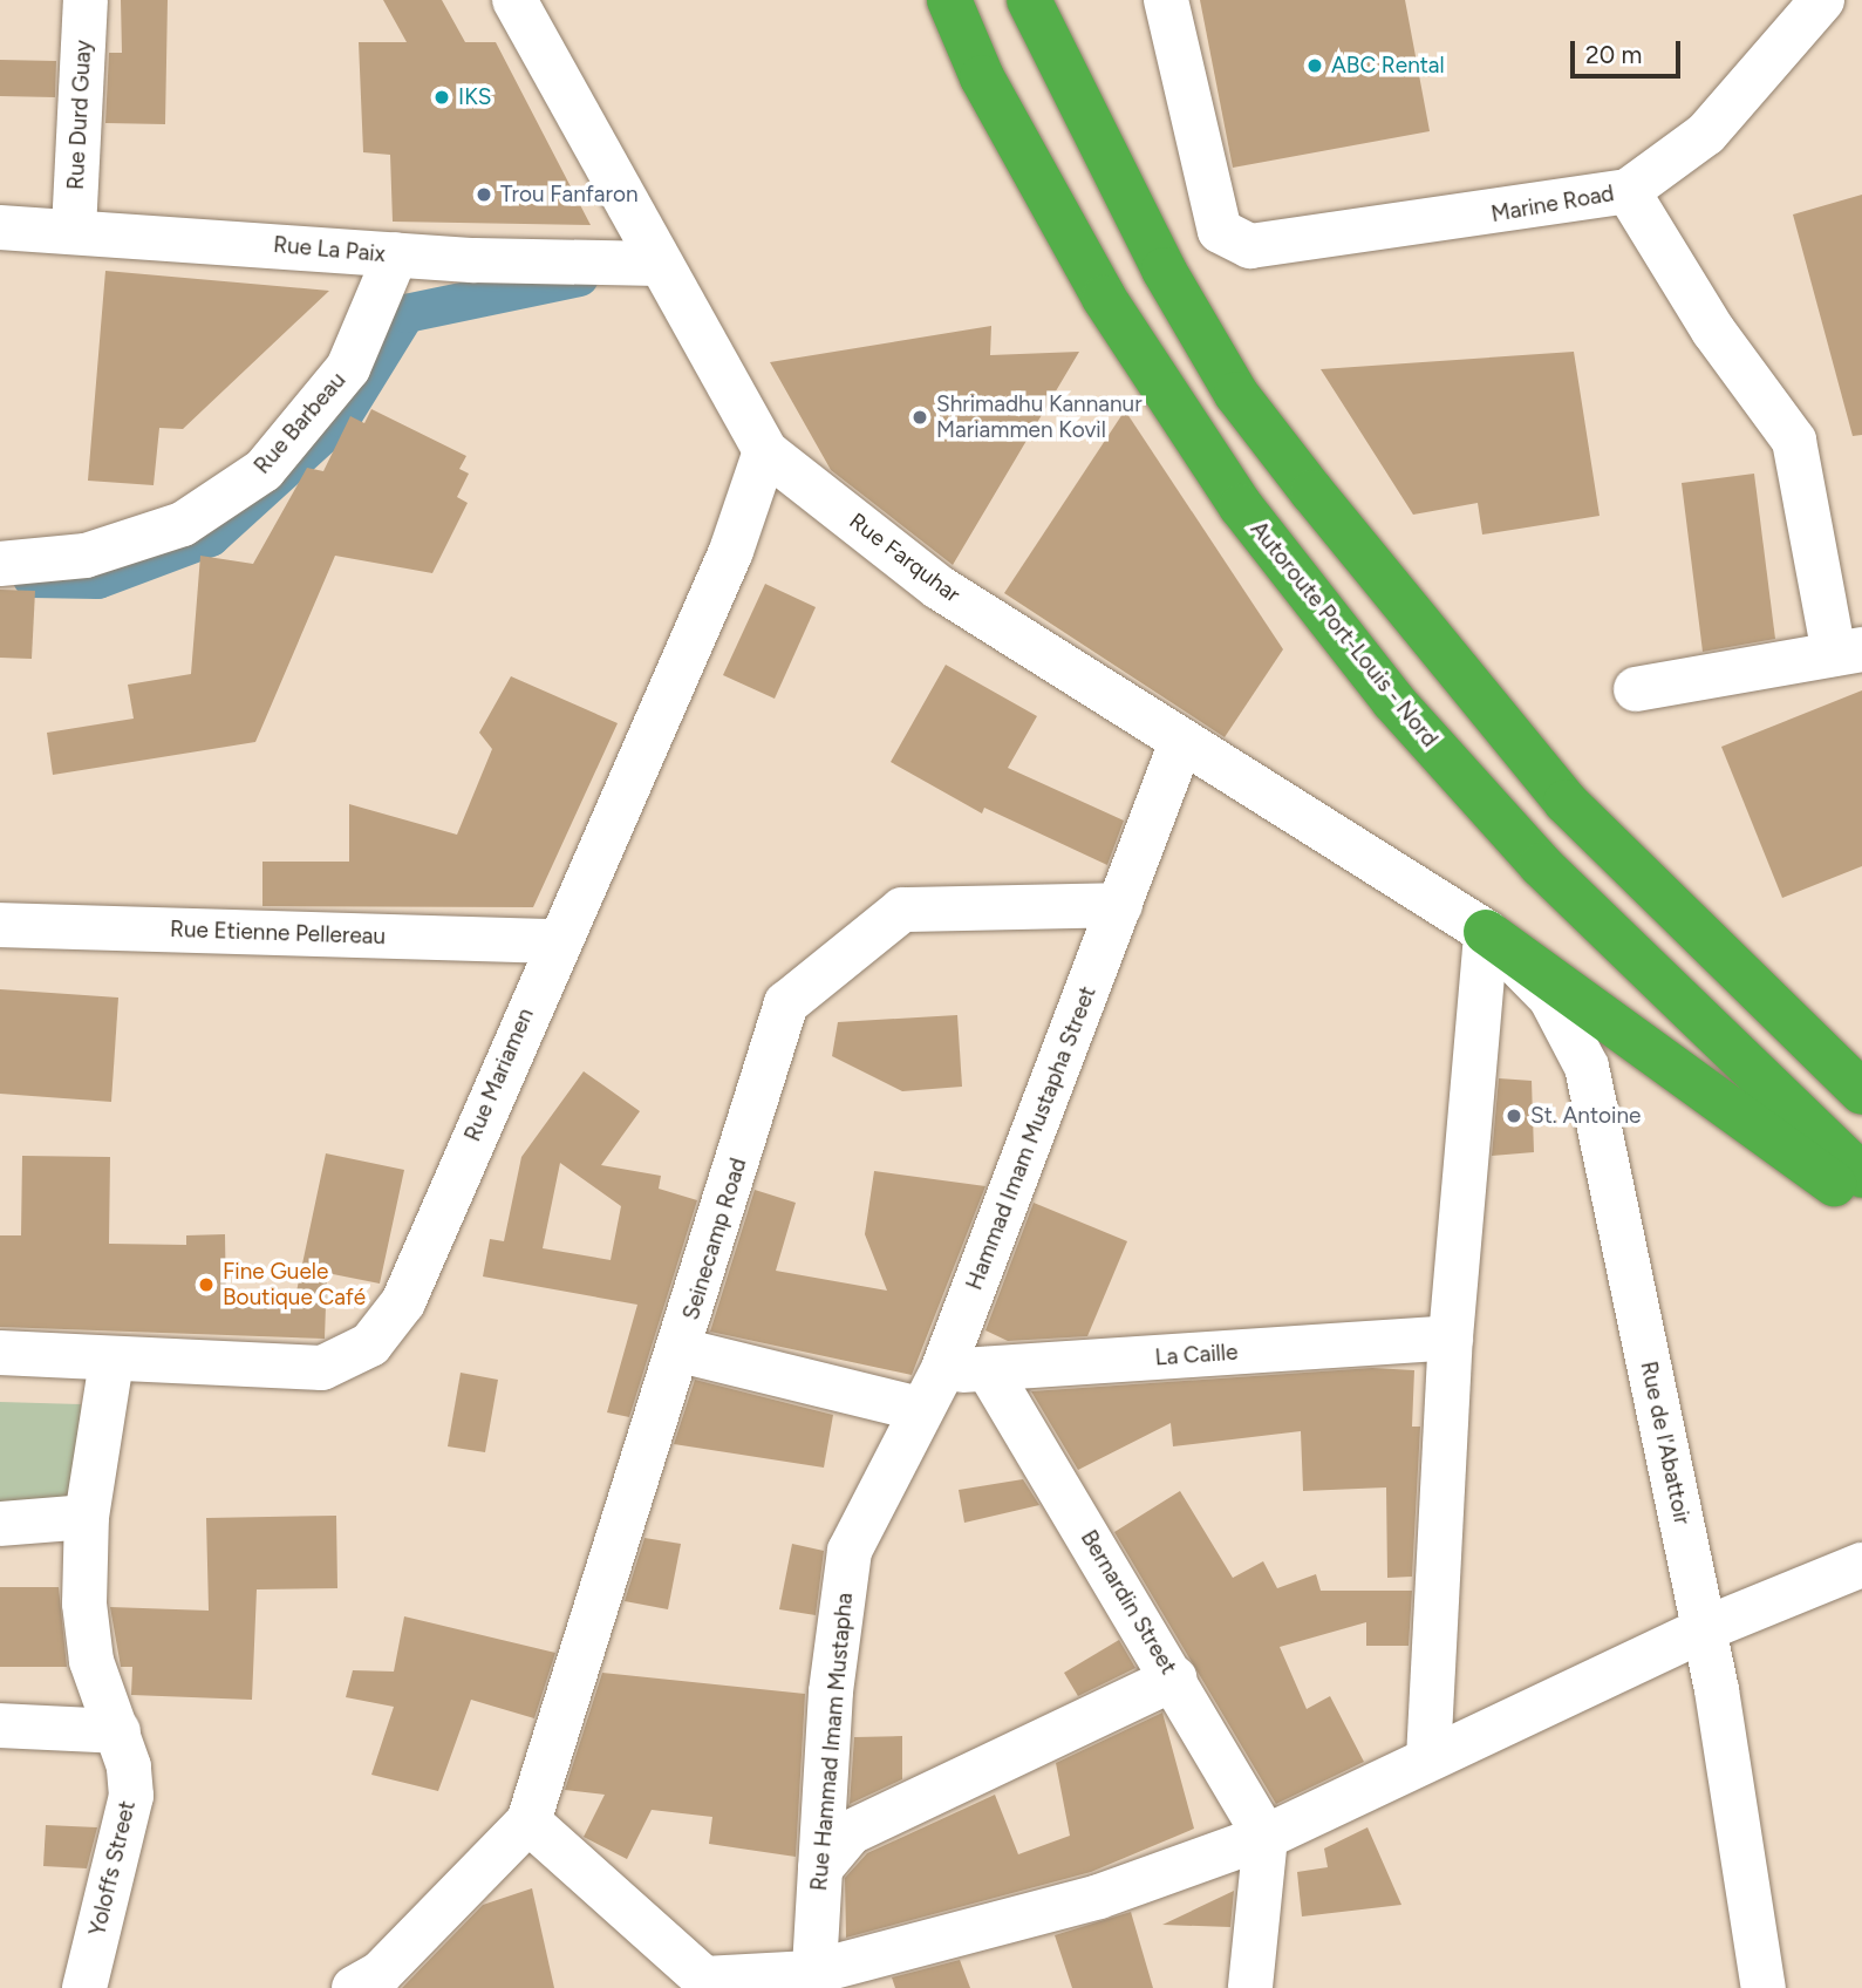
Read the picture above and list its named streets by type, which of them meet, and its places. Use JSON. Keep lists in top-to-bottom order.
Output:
{
  "streets": {
    "highway": ["Autoroute Port-Louis - Nord"],
    "street": [
      "Rue Durd Guay",
      "Marine Road",
      "Rue La Paix",
      "Rue Barbeau",
      "Rue Farquhar",
      "Rue Etienne Pellereau",
      "Rue Mariamen",
      "Hammad Imam Mustapha Street",
      "Seinecamp Road",
      "La Caille",
      "Rue de l'Abattoir",
      "Bernardin Street",
      "Rue Hammad Imam Mustapha",
      "Yoloffs Street"
    ]
  },
  "crossings": [
    ["Rue Durd Guay", "Rue La Paix"],
    ["Rue La Paix", "Rue Barbeau"],
    ["Rue La Paix", "Rue Farquhar"],
    ["Rue Farquhar", "Rue Mariamen"],
    ["Rue Farquhar", "Rue de l'Abattoir"],
    ["Rue Etienne Pellereau", "Rue Mariamen"],
    ["Rue Mariamen", "Yoloffs Street"],
    ["Hammad Imam Mustapha Street", "Seinecamp Road"],
    ["Hammad Imam Mustapha Street", "La Caille"],
    ["Hammad Imam Mustapha Street", "Rue Hammad Imam Mustapha"],
    ["La Caille", "Bernardin Street"],
    ["La Caille", "Rue Hammad Imam Mustapha"]
  ],
  "places": [
    "ABC Rental",
    "IKS",
    "Trou Fanfaron",
    "Shrimadhu Kannanur Mariammen Kovil",
    "St. Antoine",
    "Fine Guele Boutique Café"
  ],
  "scale_bar": "20 m"
}
